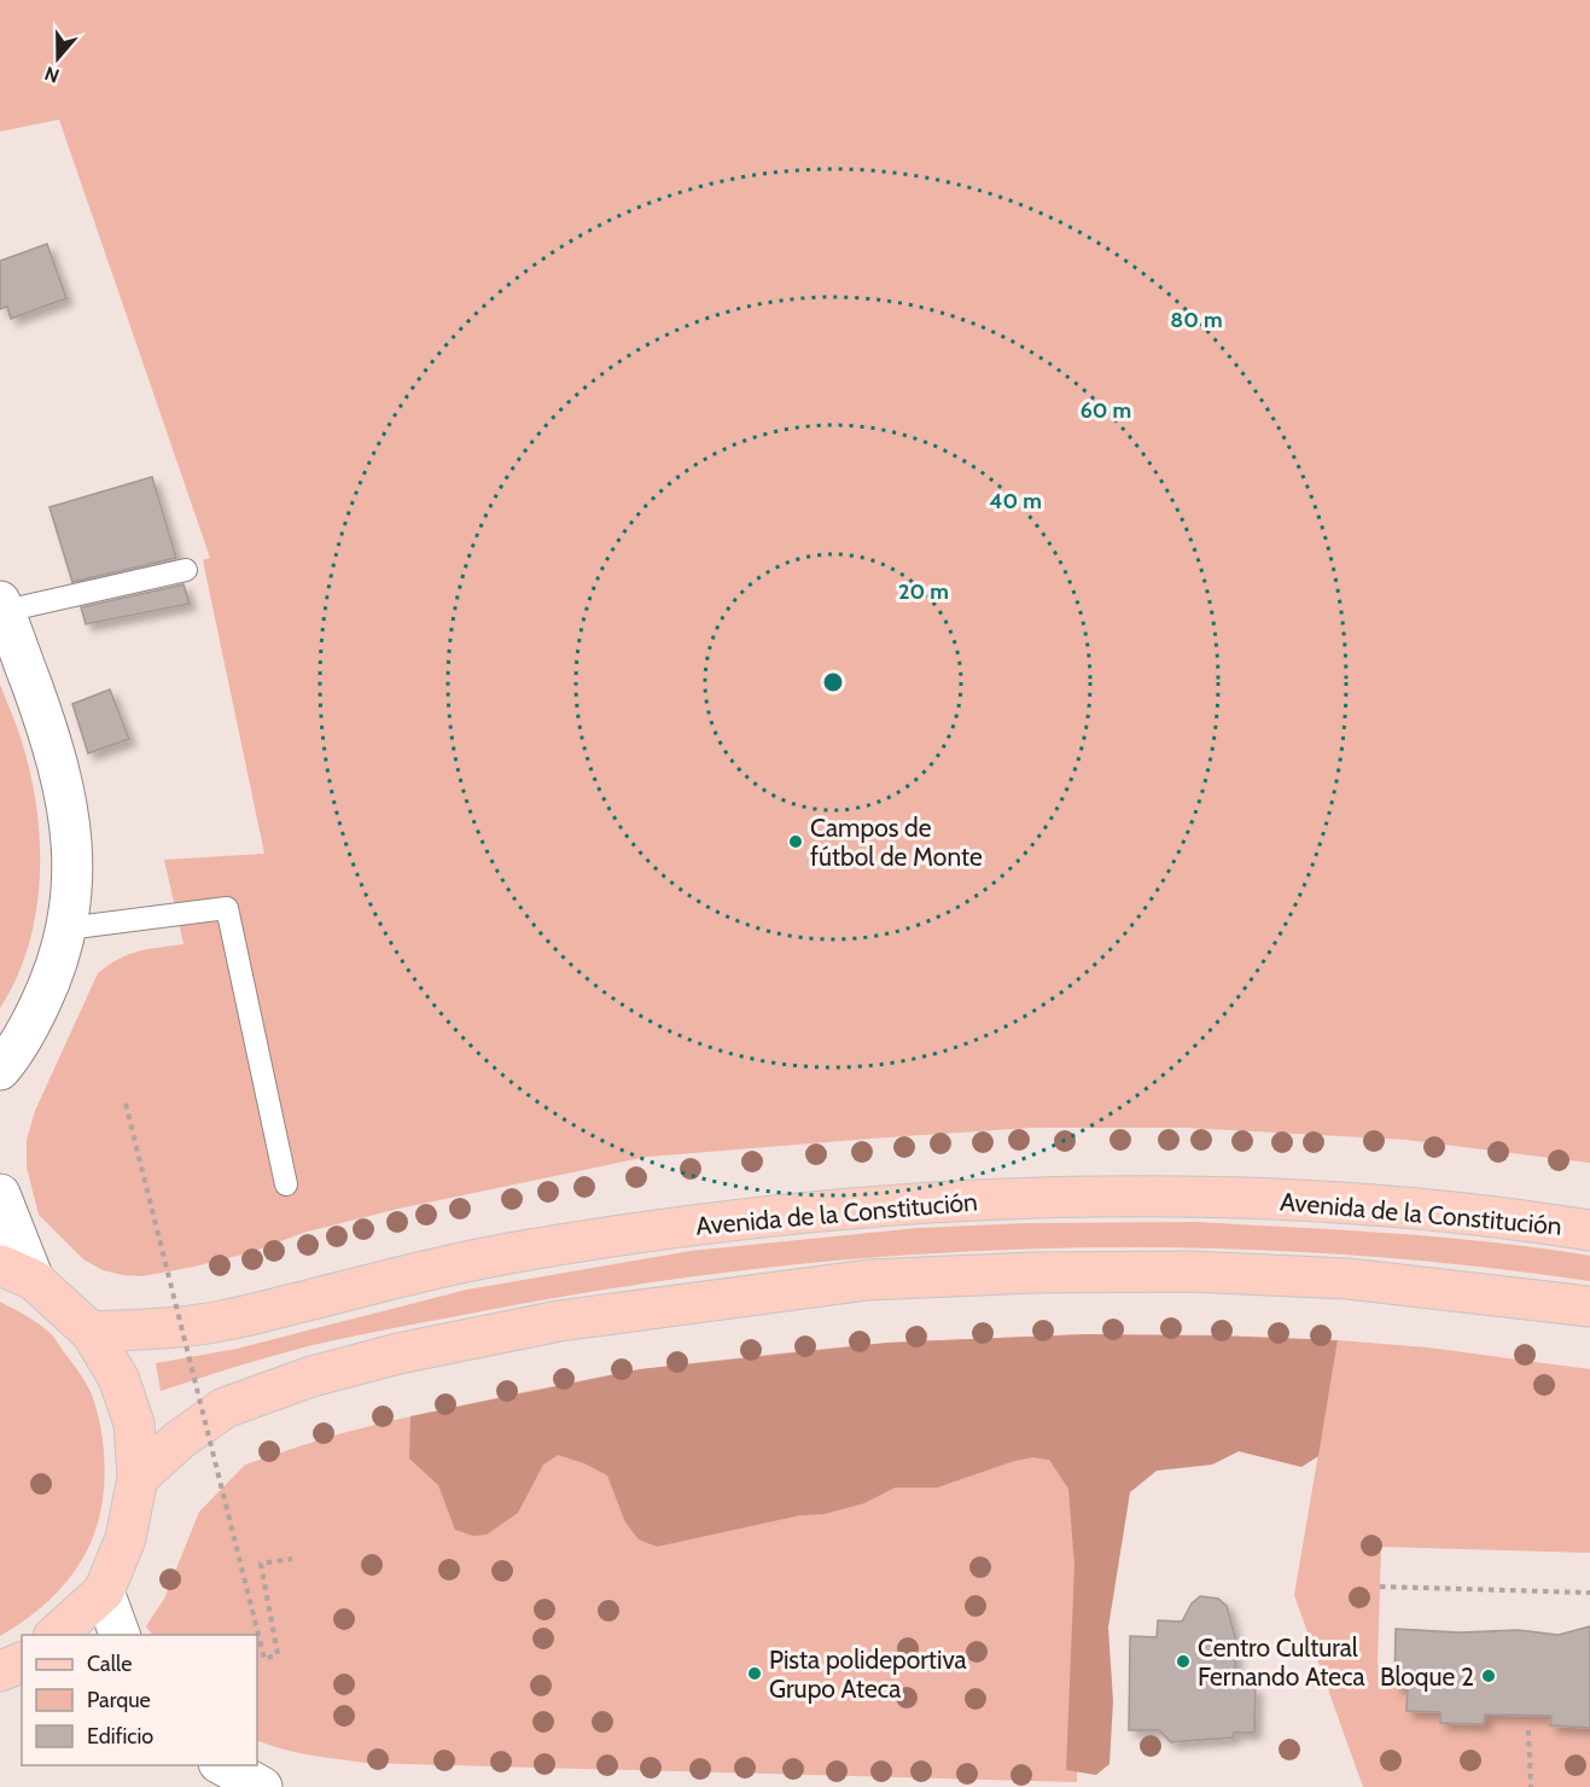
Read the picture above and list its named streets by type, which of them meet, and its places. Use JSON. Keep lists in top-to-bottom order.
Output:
{
  "streets": {
    "main road": ["Avenida de la Constitución"]
  },
  "places": [
    "Campos de fútbol de Monte",
    "Centro Cultural Fernando Ateca",
    "Pista polideportiva Grupo Ateca",
    "Bloque 2"
  ],
  "legend": ["Calle", "Parque", "Edificio"],
  "north": "bottom",
  "rings": [
    "80 m",
    "60 m",
    "40 m",
    "20 m"
  ]
}
